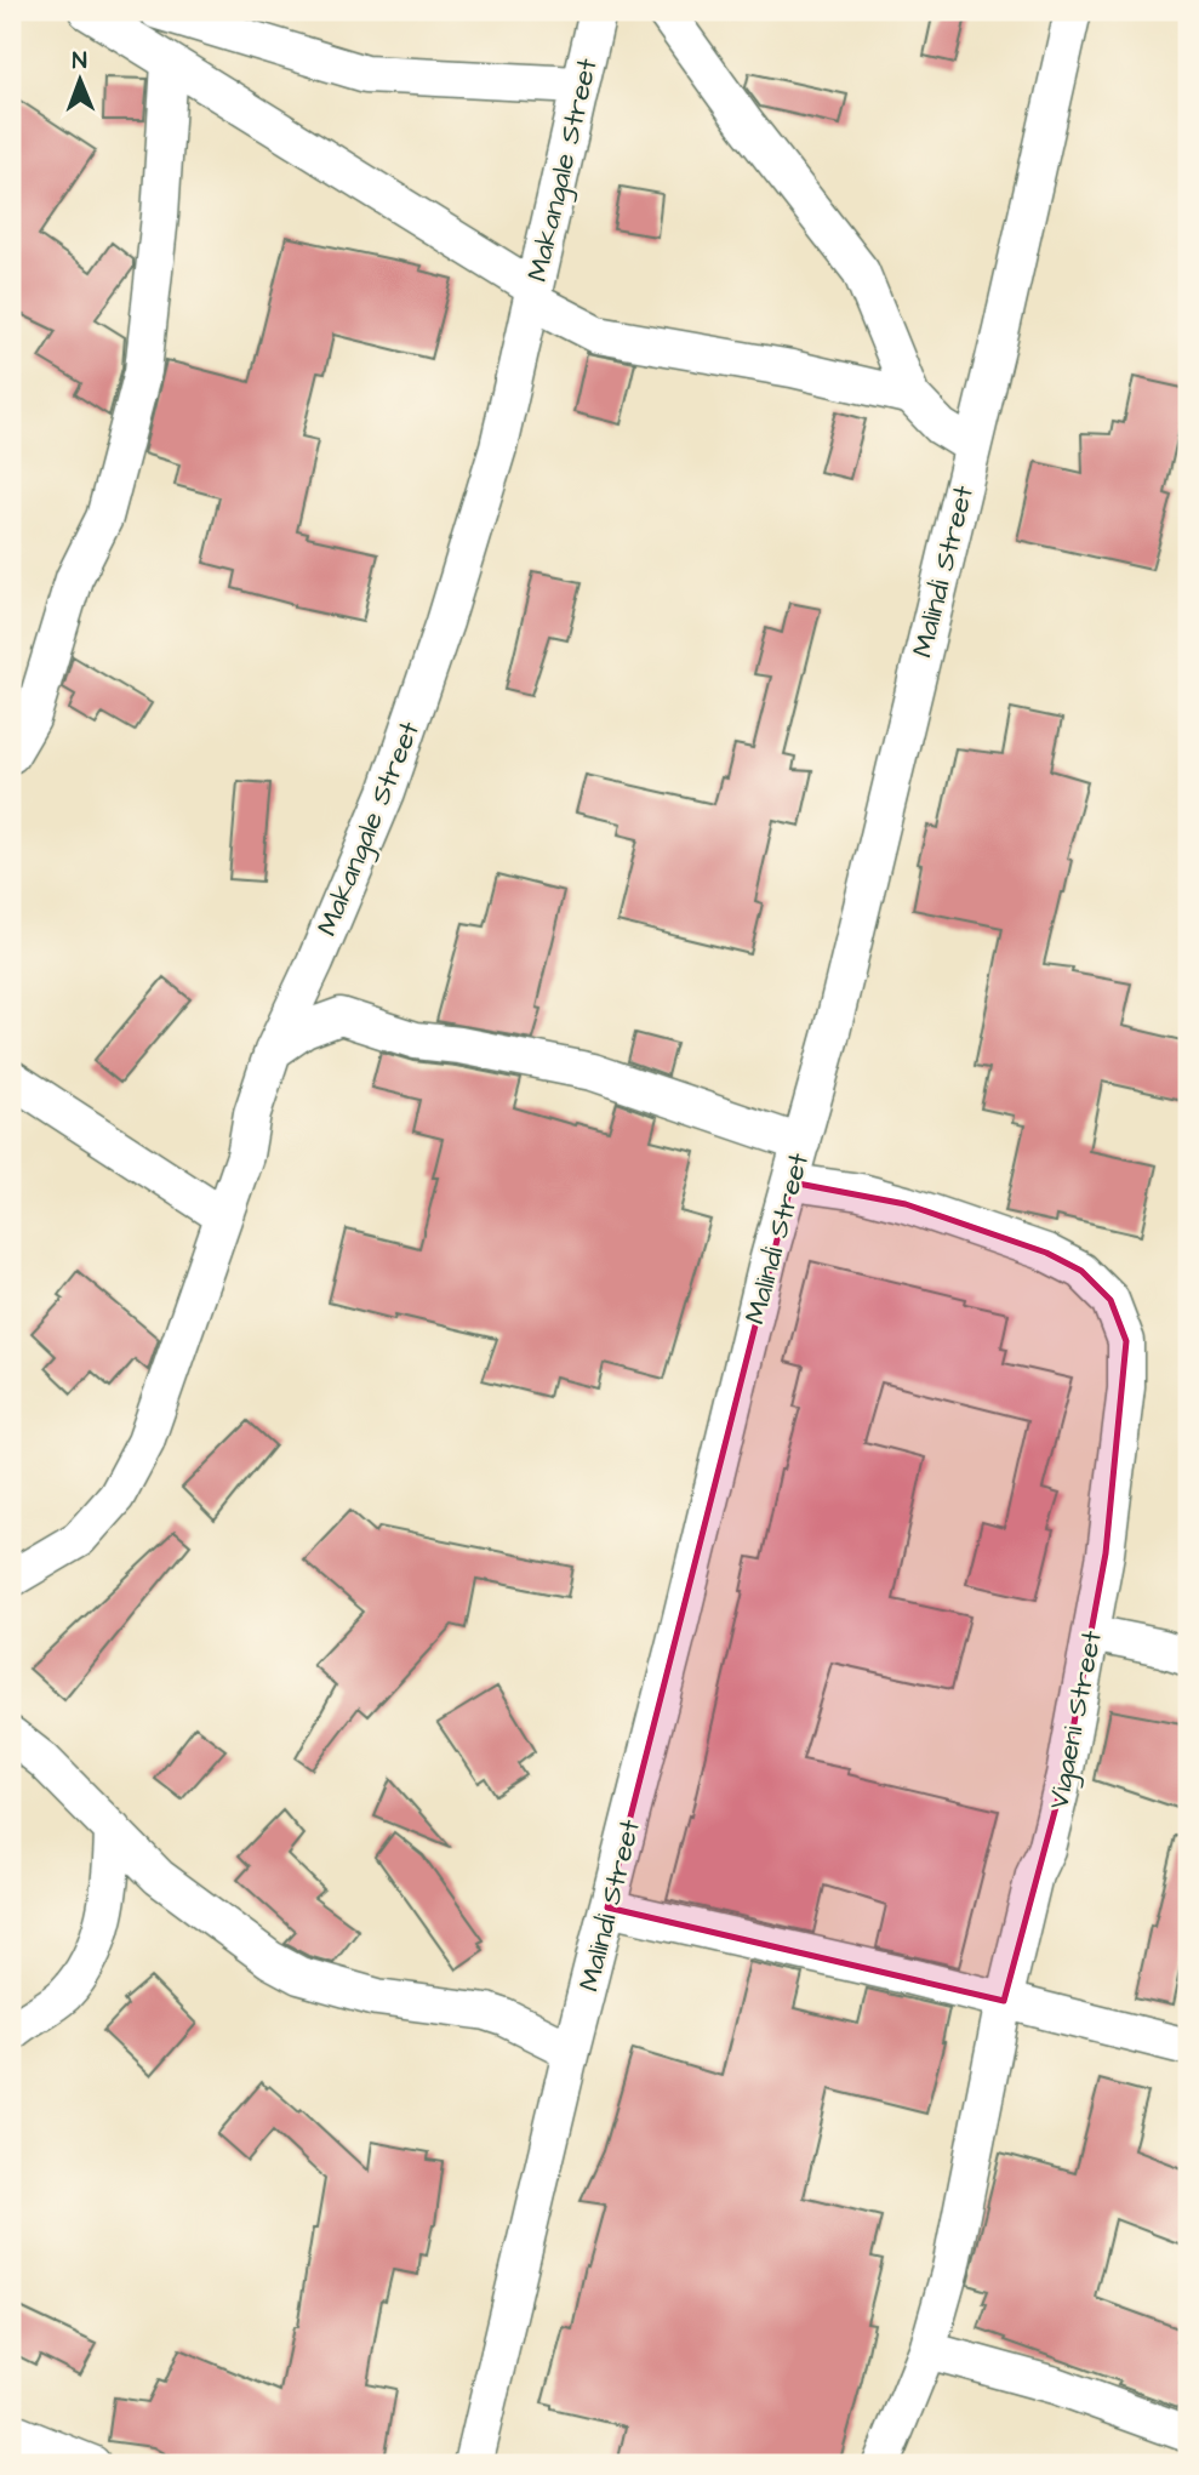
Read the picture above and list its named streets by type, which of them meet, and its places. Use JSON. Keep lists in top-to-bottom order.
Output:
{
  "streets": {
    "street": ["Makangale Street", "Malindi Street", "Vigaeni Street"]
  },
  "crossings": [
    ["Malindi Street", "Vigaeni Street"]
  ],
  "north": "top"
}
